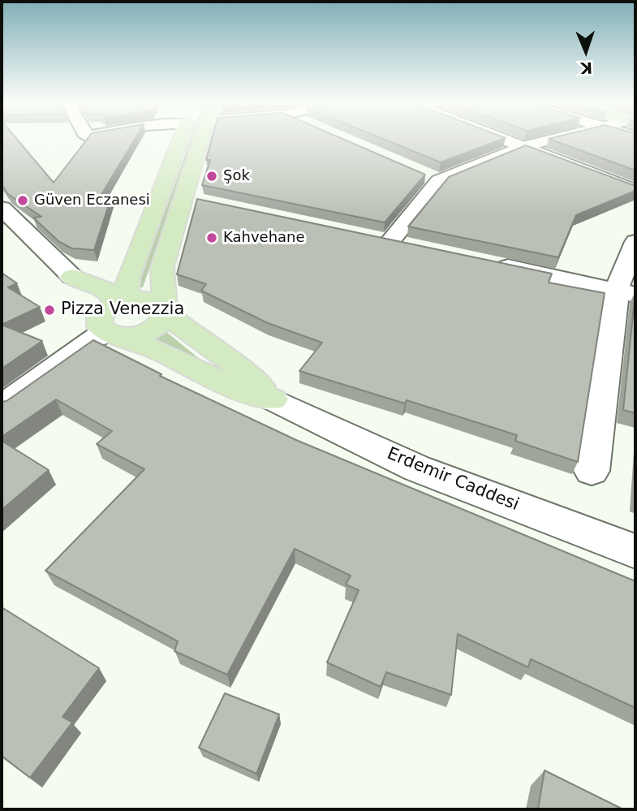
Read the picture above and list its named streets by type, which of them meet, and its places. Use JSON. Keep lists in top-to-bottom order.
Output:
{
  "streets": {
    "main road": ["Erdemir Caddesi"]
  },
  "places": [
    "Şok",
    "Güven Eczanesi",
    "Kahvehane",
    "Pizza Venezzia"
  ],
  "north": "bottom"
}
